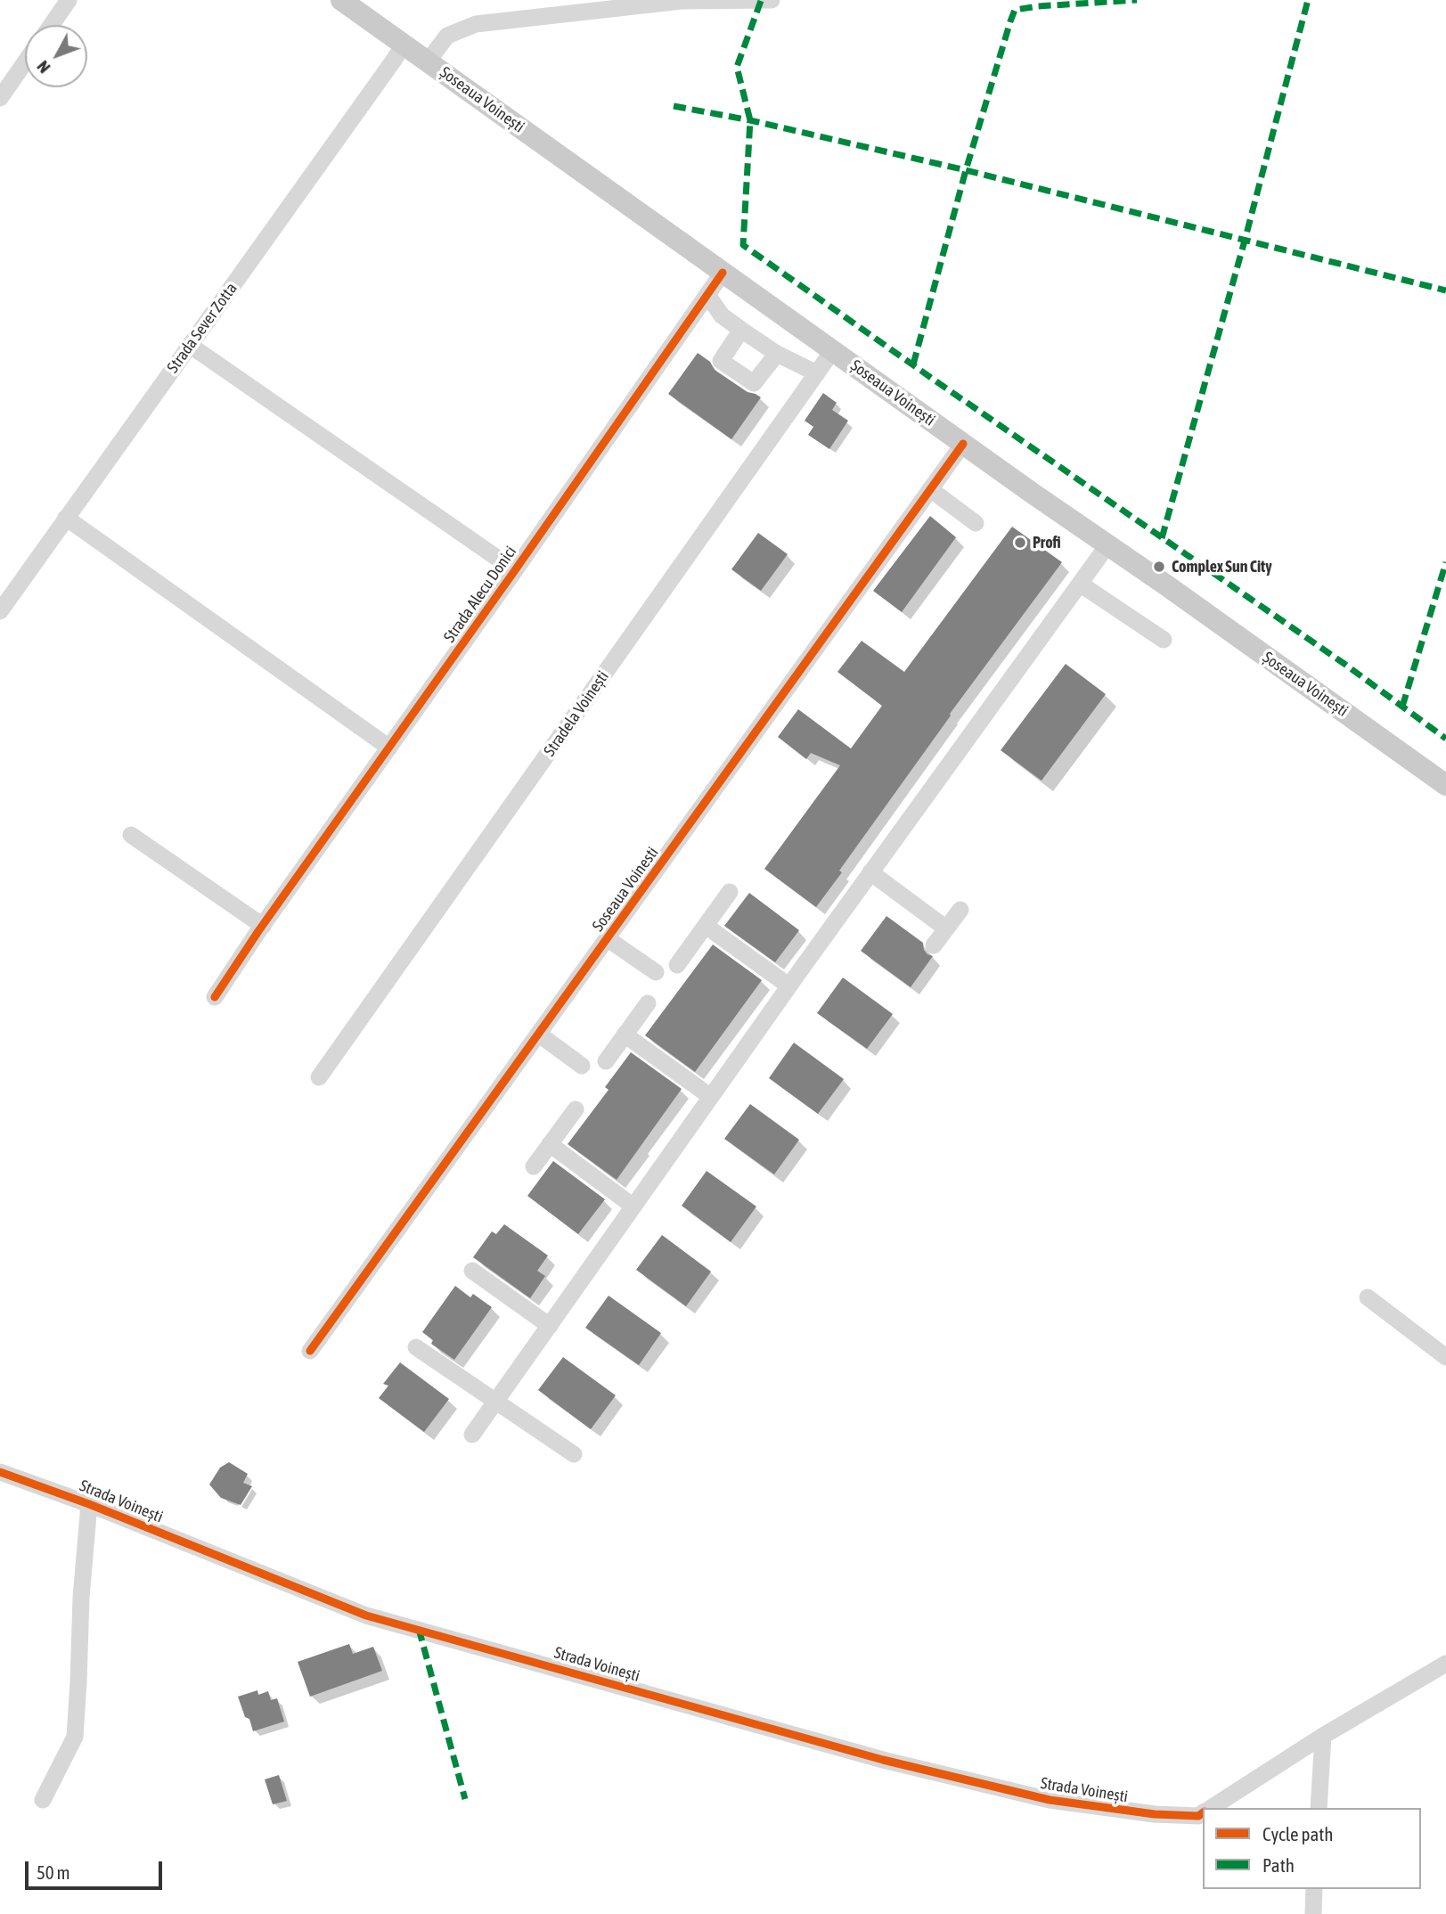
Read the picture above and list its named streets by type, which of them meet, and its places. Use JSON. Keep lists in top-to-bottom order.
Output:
{
  "streets": {
    "main road": ["Șoseaua Voinești"],
    "street": [
      "Strada Sever Zotta",
      "Strada Alecu Donici",
      "Stradela Voinești",
      "Soseaua Voinesti",
      "Strada Voinești"
    ]
  },
  "crossings": [
    ["Șoseaua Voinești", "Strada Sever Zotta"],
    ["Șoseaua Voinești", "Strada Alecu Donici"],
    ["Șoseaua Voinești", "Stradela Voinești"],
    ["Șoseaua Voinești", "Soseaua Voinesti"]
  ],
  "places": ["Profi", "Complex Sun City"],
  "legend": ["Cycle path", "Path"],
  "scale_bar": "50 m",
  "north": "bottom left"
}
